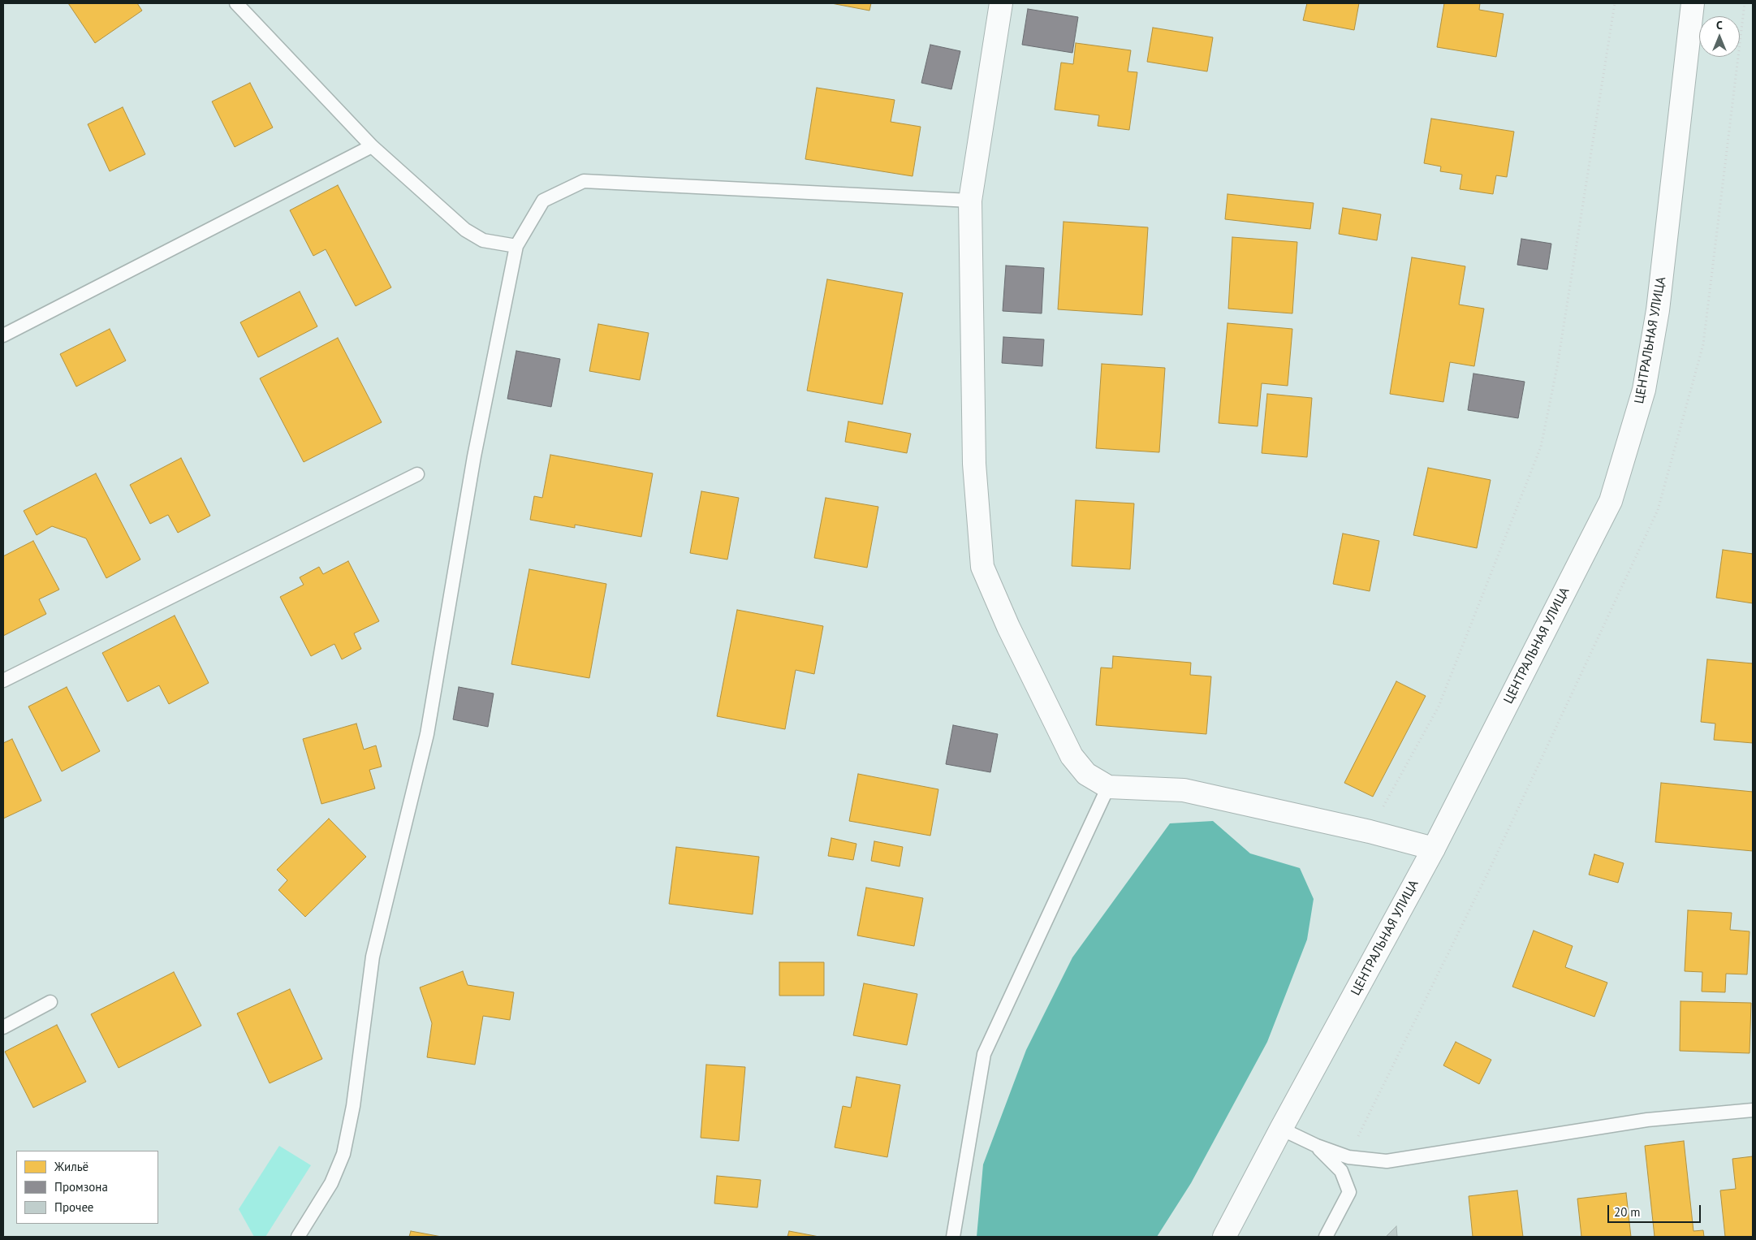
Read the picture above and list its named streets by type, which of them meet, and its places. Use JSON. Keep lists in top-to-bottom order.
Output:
{
  "streets": {
    "main road": ["ЦЕНТРАЛЬНАЯ УЛИЦА"]
  },
  "legend": ["Жильё", "Промзона", "Прочее"],
  "scale_bar": "20 m",
  "north": "top"
}
